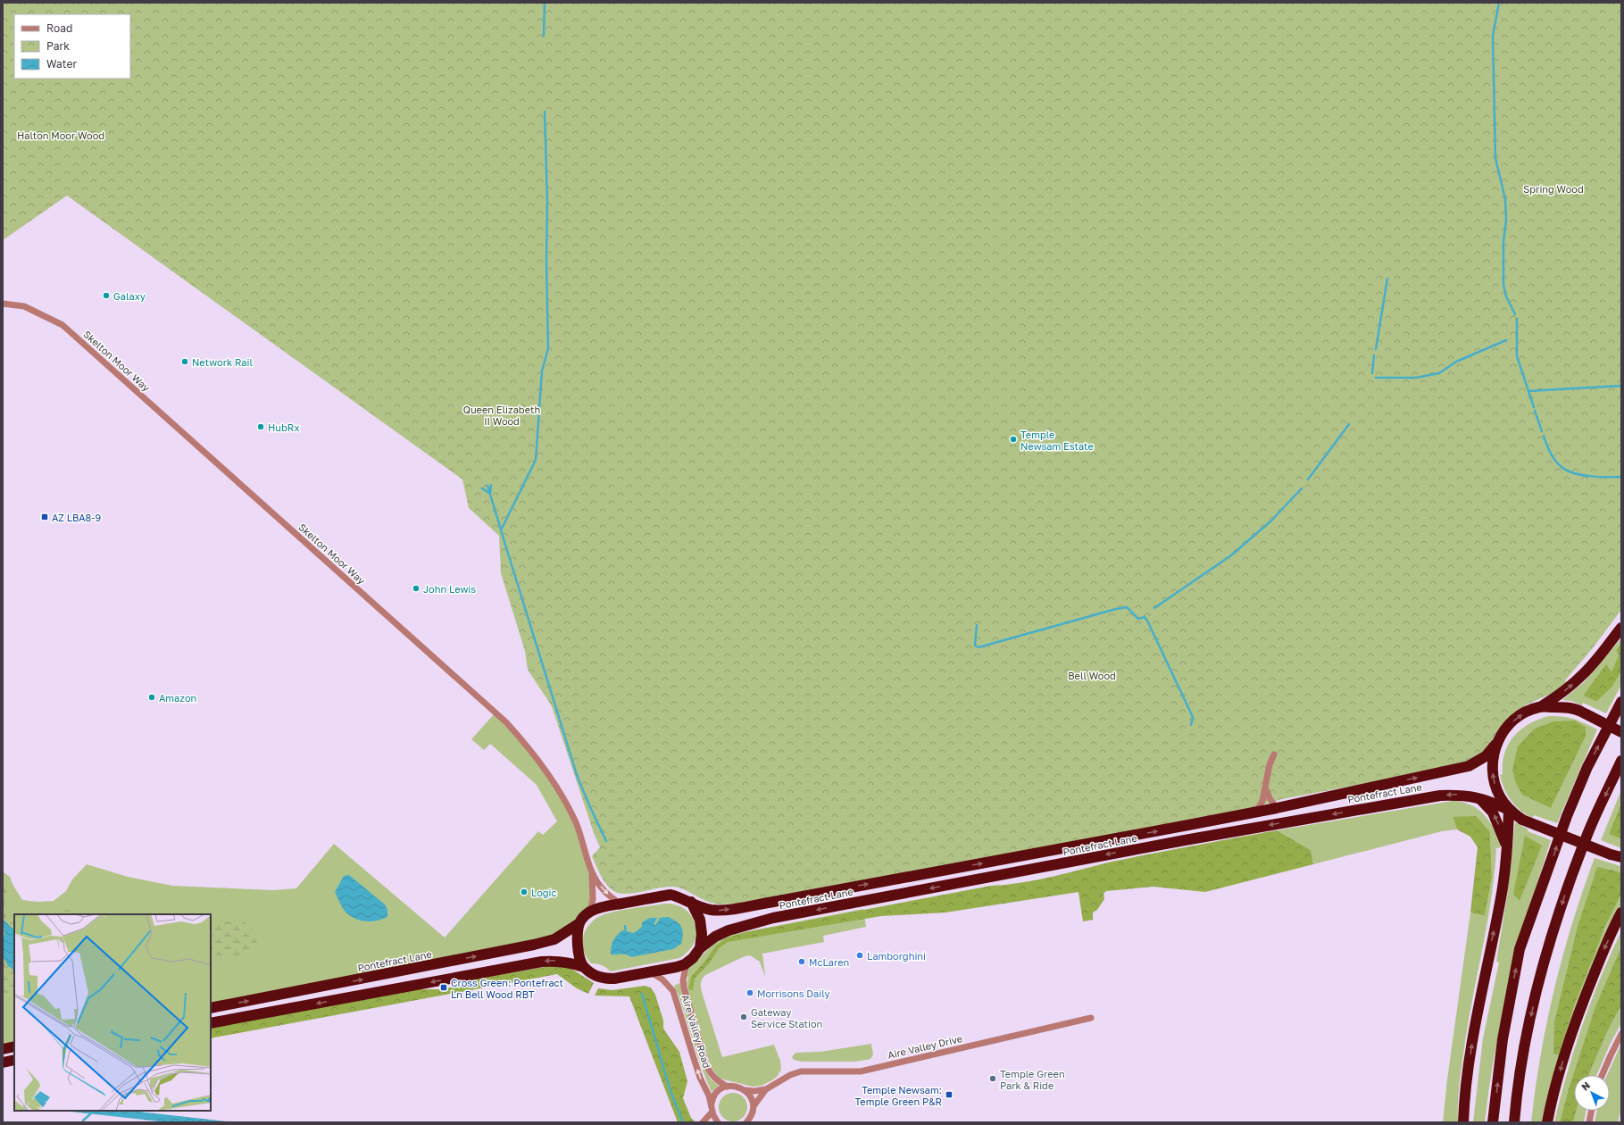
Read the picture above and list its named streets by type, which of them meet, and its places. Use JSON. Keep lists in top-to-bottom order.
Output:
{
  "streets": {
    "highway": ["Pontefract Lane"],
    "street": ["Skelton Moor Way", "Aire Valley Road", "Aire Valley Drive"]
  },
  "crossings": [
    ["Skelton Moor Way", "Pontefract Lane"],
    ["Skelton Moor Way", "Aire Valley Road"],
    ["Pontefract Lane", "Aire Valley Road"],
    ["Aire Valley Road", "Aire Valley Drive"]
  ],
  "parks": [
    "Halton Moor Wood",
    "Spring Wood",
    "Queen Elizabeth II Wood",
    "Bell Wood"
  ],
  "places": {
    "other": [
      "Galaxy",
      "Network Rail",
      "HubRx",
      "Temple Newsam Estate",
      "John Lewis",
      "Amazon",
      "Logic",
      "Lamborghini",
      "McLaren",
      "Morrisons Daily",
      "Gateway Service Station",
      "Temple Green Park & Ride"
    ],
    "transit": ["AZ LBA8-9", "Cross Green: Pontefract Ln Bell Wood RBT", "Temple Newsam: Temple Green P&R"]
  },
  "legend": ["Road", "Park", "Water"],
  "north": "top left"
}
